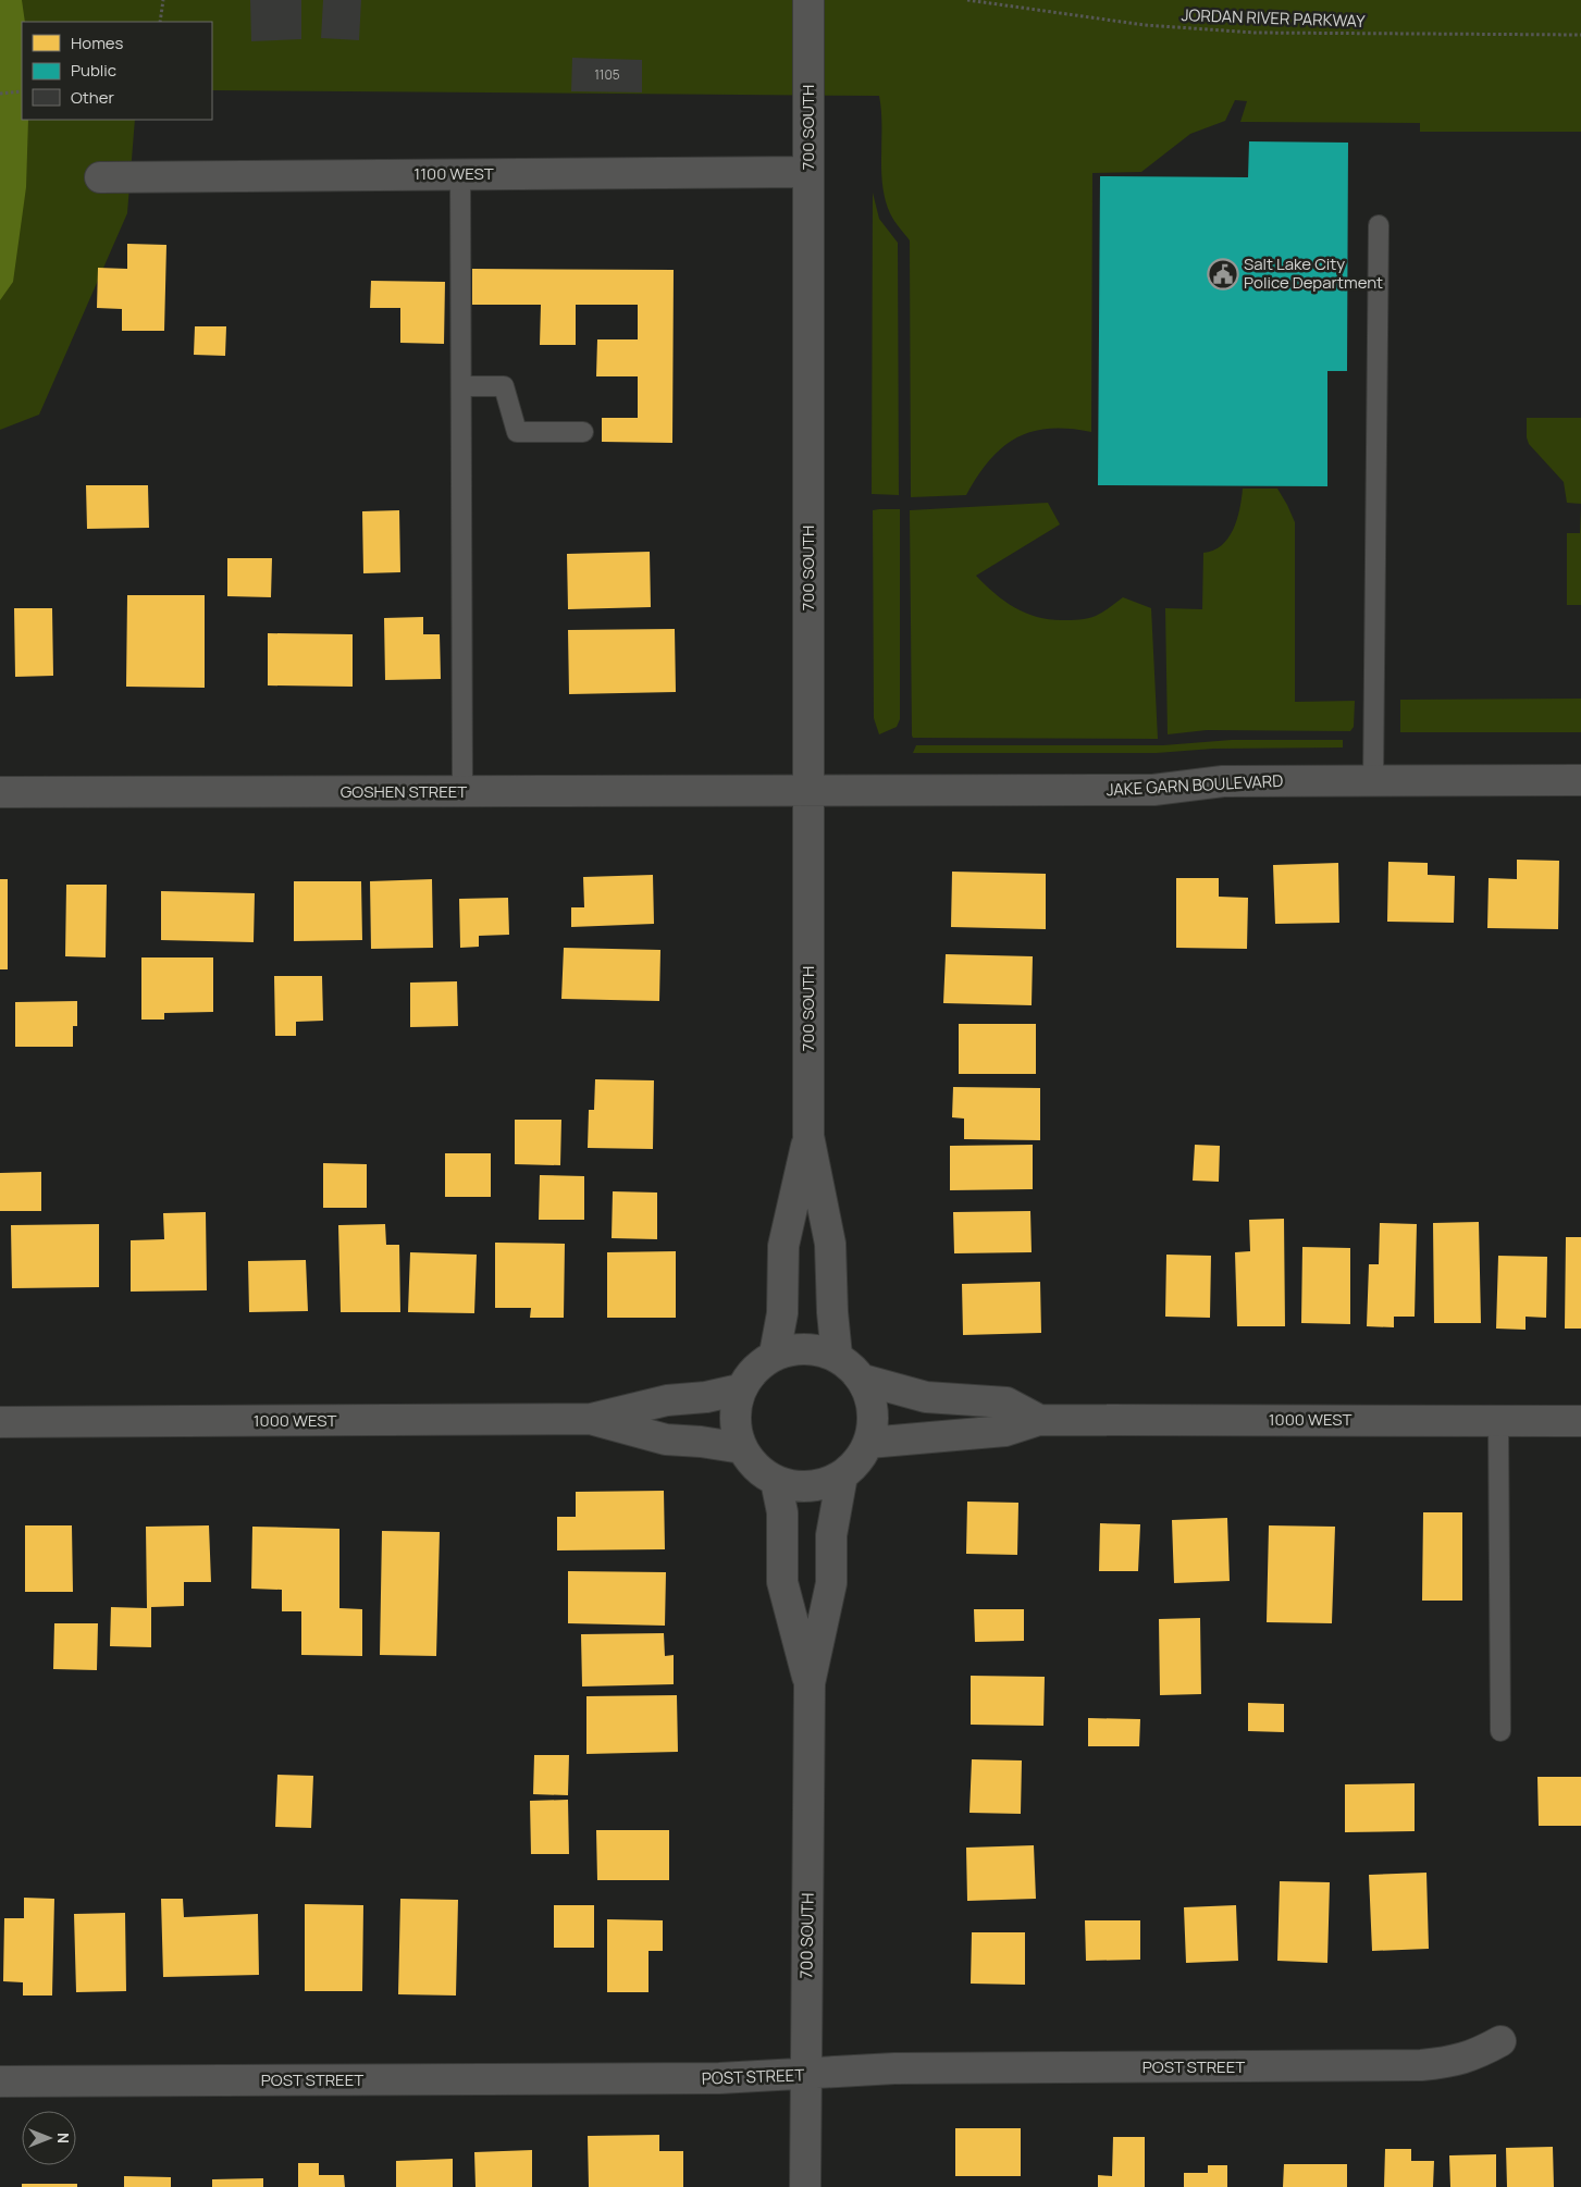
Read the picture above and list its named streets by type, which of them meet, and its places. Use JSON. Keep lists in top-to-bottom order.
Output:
{
  "streets": {
    "street": [
      "700 SOUTH",
      "1100 WEST",
      "JAKE GARN BOULEVARD",
      "GOSHEN STREET",
      "1000 WEST",
      "POST STREET"
    ],
    "path": ["JORDAN RIVER PARKWAY"]
  },
  "crossings": [
    ["700 SOUTH", "1100 WEST"],
    ["700 SOUTH", "JAKE GARN BOULEVARD"],
    ["700 SOUTH", "GOSHEN STREET"],
    ["700 SOUTH", "1000 WEST"],
    ["700 SOUTH", "POST STREET"],
    ["JAKE GARN BOULEVARD", "GOSHEN STREET"]
  ],
  "places": {
    "public building": ["Salt Lake City Police Department"]
  },
  "house_numbers": ["1105"],
  "legend": ["Homes", "Public", "Other"],
  "north": "right"
}
